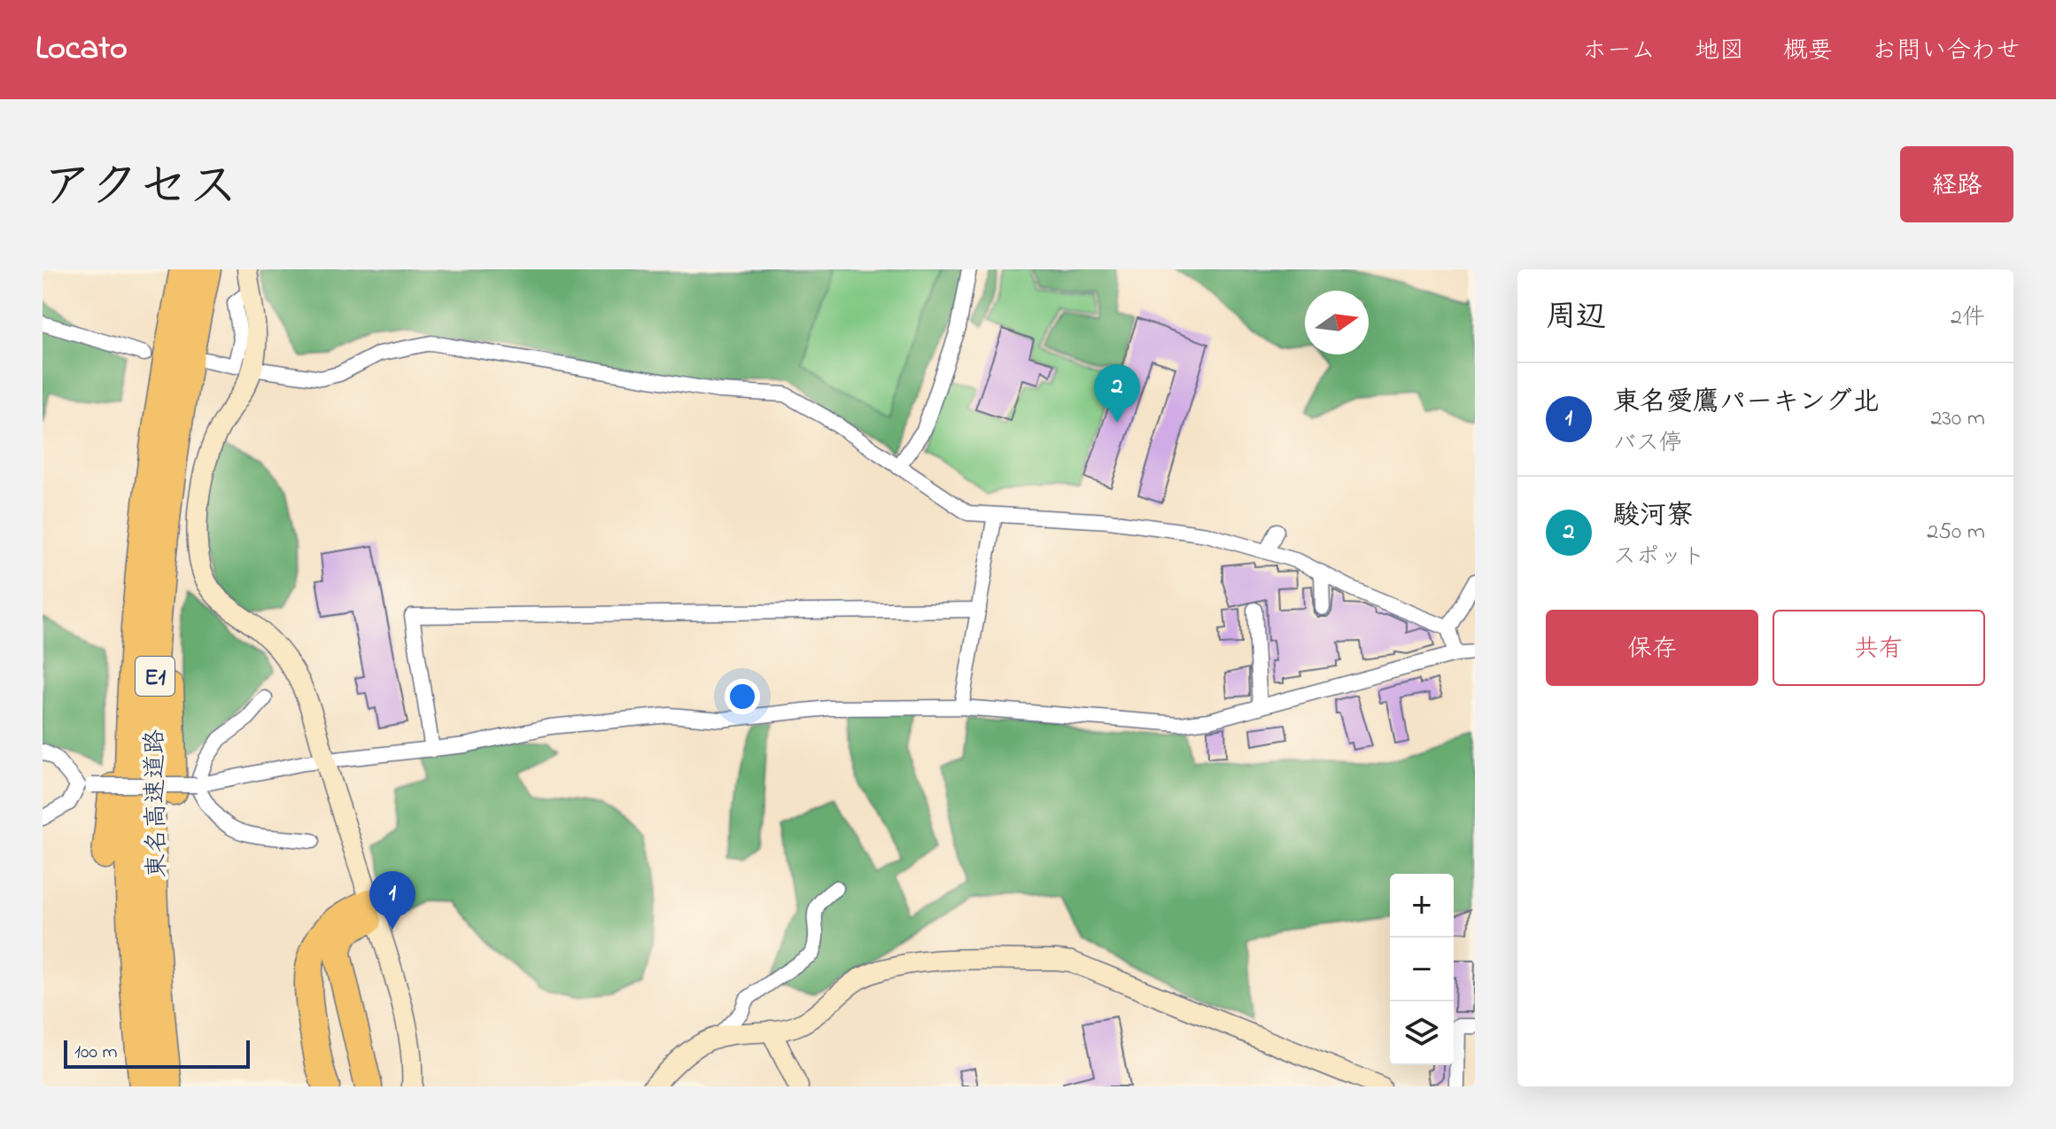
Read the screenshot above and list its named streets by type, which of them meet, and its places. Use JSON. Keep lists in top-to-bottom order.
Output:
{
  "streets": {
    "highway": ["E1", "東名高速道路"]
  },
  "scale_bar": "100 m",
  "north": "right",
  "page": {
    "header": "Locato",
    "nav": [
      "ホーム",
      "地図",
      "概要",
      "お問い合わせ"
    ],
    "title": "アクセス",
    "buttons": [
      "経路",
      ["保存", "共有"]
    ],
    "heading": ["周辺", "2件"],
    "list": [
      {
        "mark": "1",
        "name": "東名愛鷹パーキング北",
        "note": "バス停",
        "value": "230 m"
      },
      {
        "mark": "2",
        "name": "駿河寮",
        "note": "スポット",
        "value": "250 m"
      }
    ],
    "pins": ["2", "1"],
    "map_buttons": ["+", "−"],
    "scale": "100 m"
  }
}
